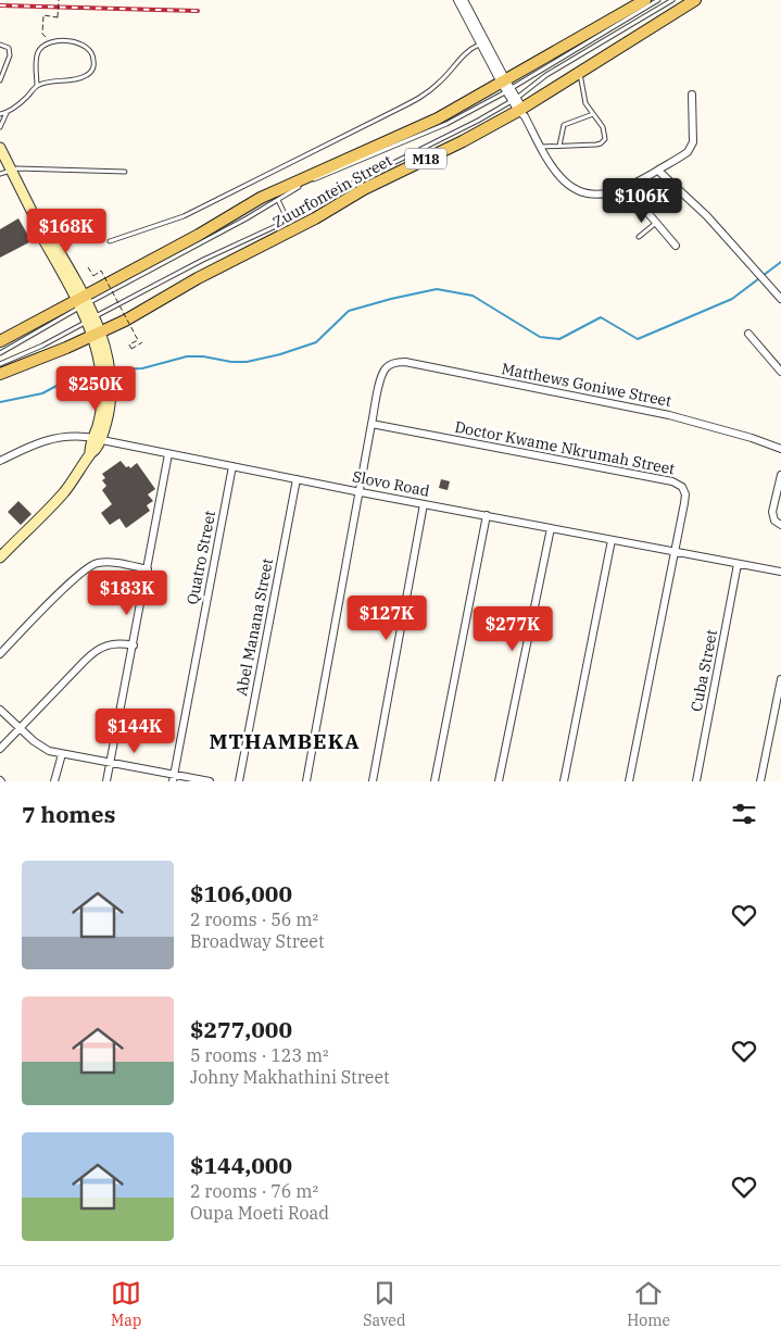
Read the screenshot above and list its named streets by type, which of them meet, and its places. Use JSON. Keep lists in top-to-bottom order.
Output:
{
  "streets": {
    "main road": ["M18", "Zuurfontein Street"],
    "street": [
      "Matthews Goniwe Street",
      "Doctor Kwame Nkrumah Street",
      "Slovo Road",
      "Quatro Street",
      "Abel Manana Street",
      "Cuba Street"
    ]
  },
  "crossings": [
    ["M18", "Zuurfontein Street"],
    ["Matthews Goniwe Street", "Doctor Kwame Nkrumah Street"],
    ["Doctor Kwame Nkrumah Street", "Slovo Road"],
    ["Slovo Road", "Quatro Street"],
    ["Slovo Road", "Abel Manana Street"],
    ["Slovo Road", "Cuba Street"]
  ],
  "districts": ["MTHAMBEKA"],
  "page": {
    "price": [
      "$106K",
      "$168K",
      "$250K",
      "$183K",
      "$127K",
      "$277K",
      "$144K"
    ],
    "heading": "7 homes",
    "list": [
      {
        "name": "$106,000",
        "note": "2 rooms · 56 m² · Broadway Street"
      },
      {
        "name": "$277,000",
        "note": "5 rooms · 123 m² · Johny Makhathini Street"
      },
      {
        "name": "$144,000",
        "note": "2 rooms · 76 m² · Oupa Moeti Road"
      }
    ],
    "tabs": ["Map", "Saved", "Home"]
  }
}
